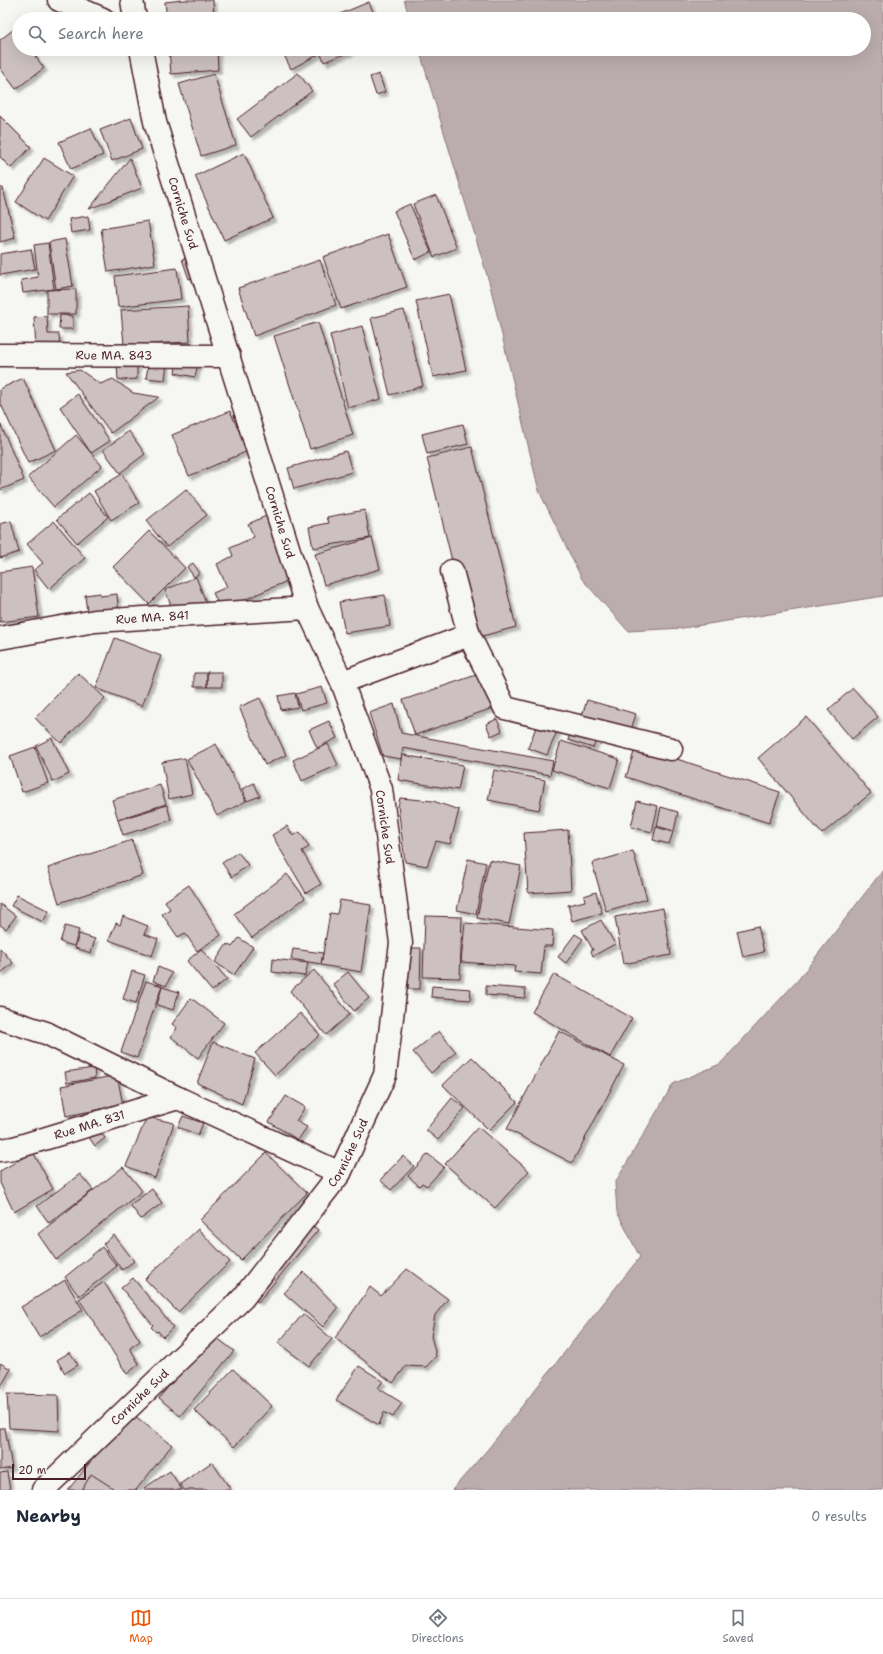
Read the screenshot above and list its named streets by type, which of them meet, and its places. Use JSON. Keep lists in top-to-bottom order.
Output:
{
  "streets": {
    "main road": [
      "Corniche Sud",
      "Rue MA. 843",
      "Rue MA. 841",
      "Rue MA. 831"
    ]
  },
  "crossings": [
    ["Corniche Sud", "Rue MA. 843"],
    ["Corniche Sud", "Rue MA. 841"]
  ],
  "scale_bar": "20 m",
  "page": {
    "search": "Search here",
    "scale": "20 m",
    "heading": ["Nearby", "0 results"],
    "nav": ["Map", "Directions", "Saved"]
  }
}
